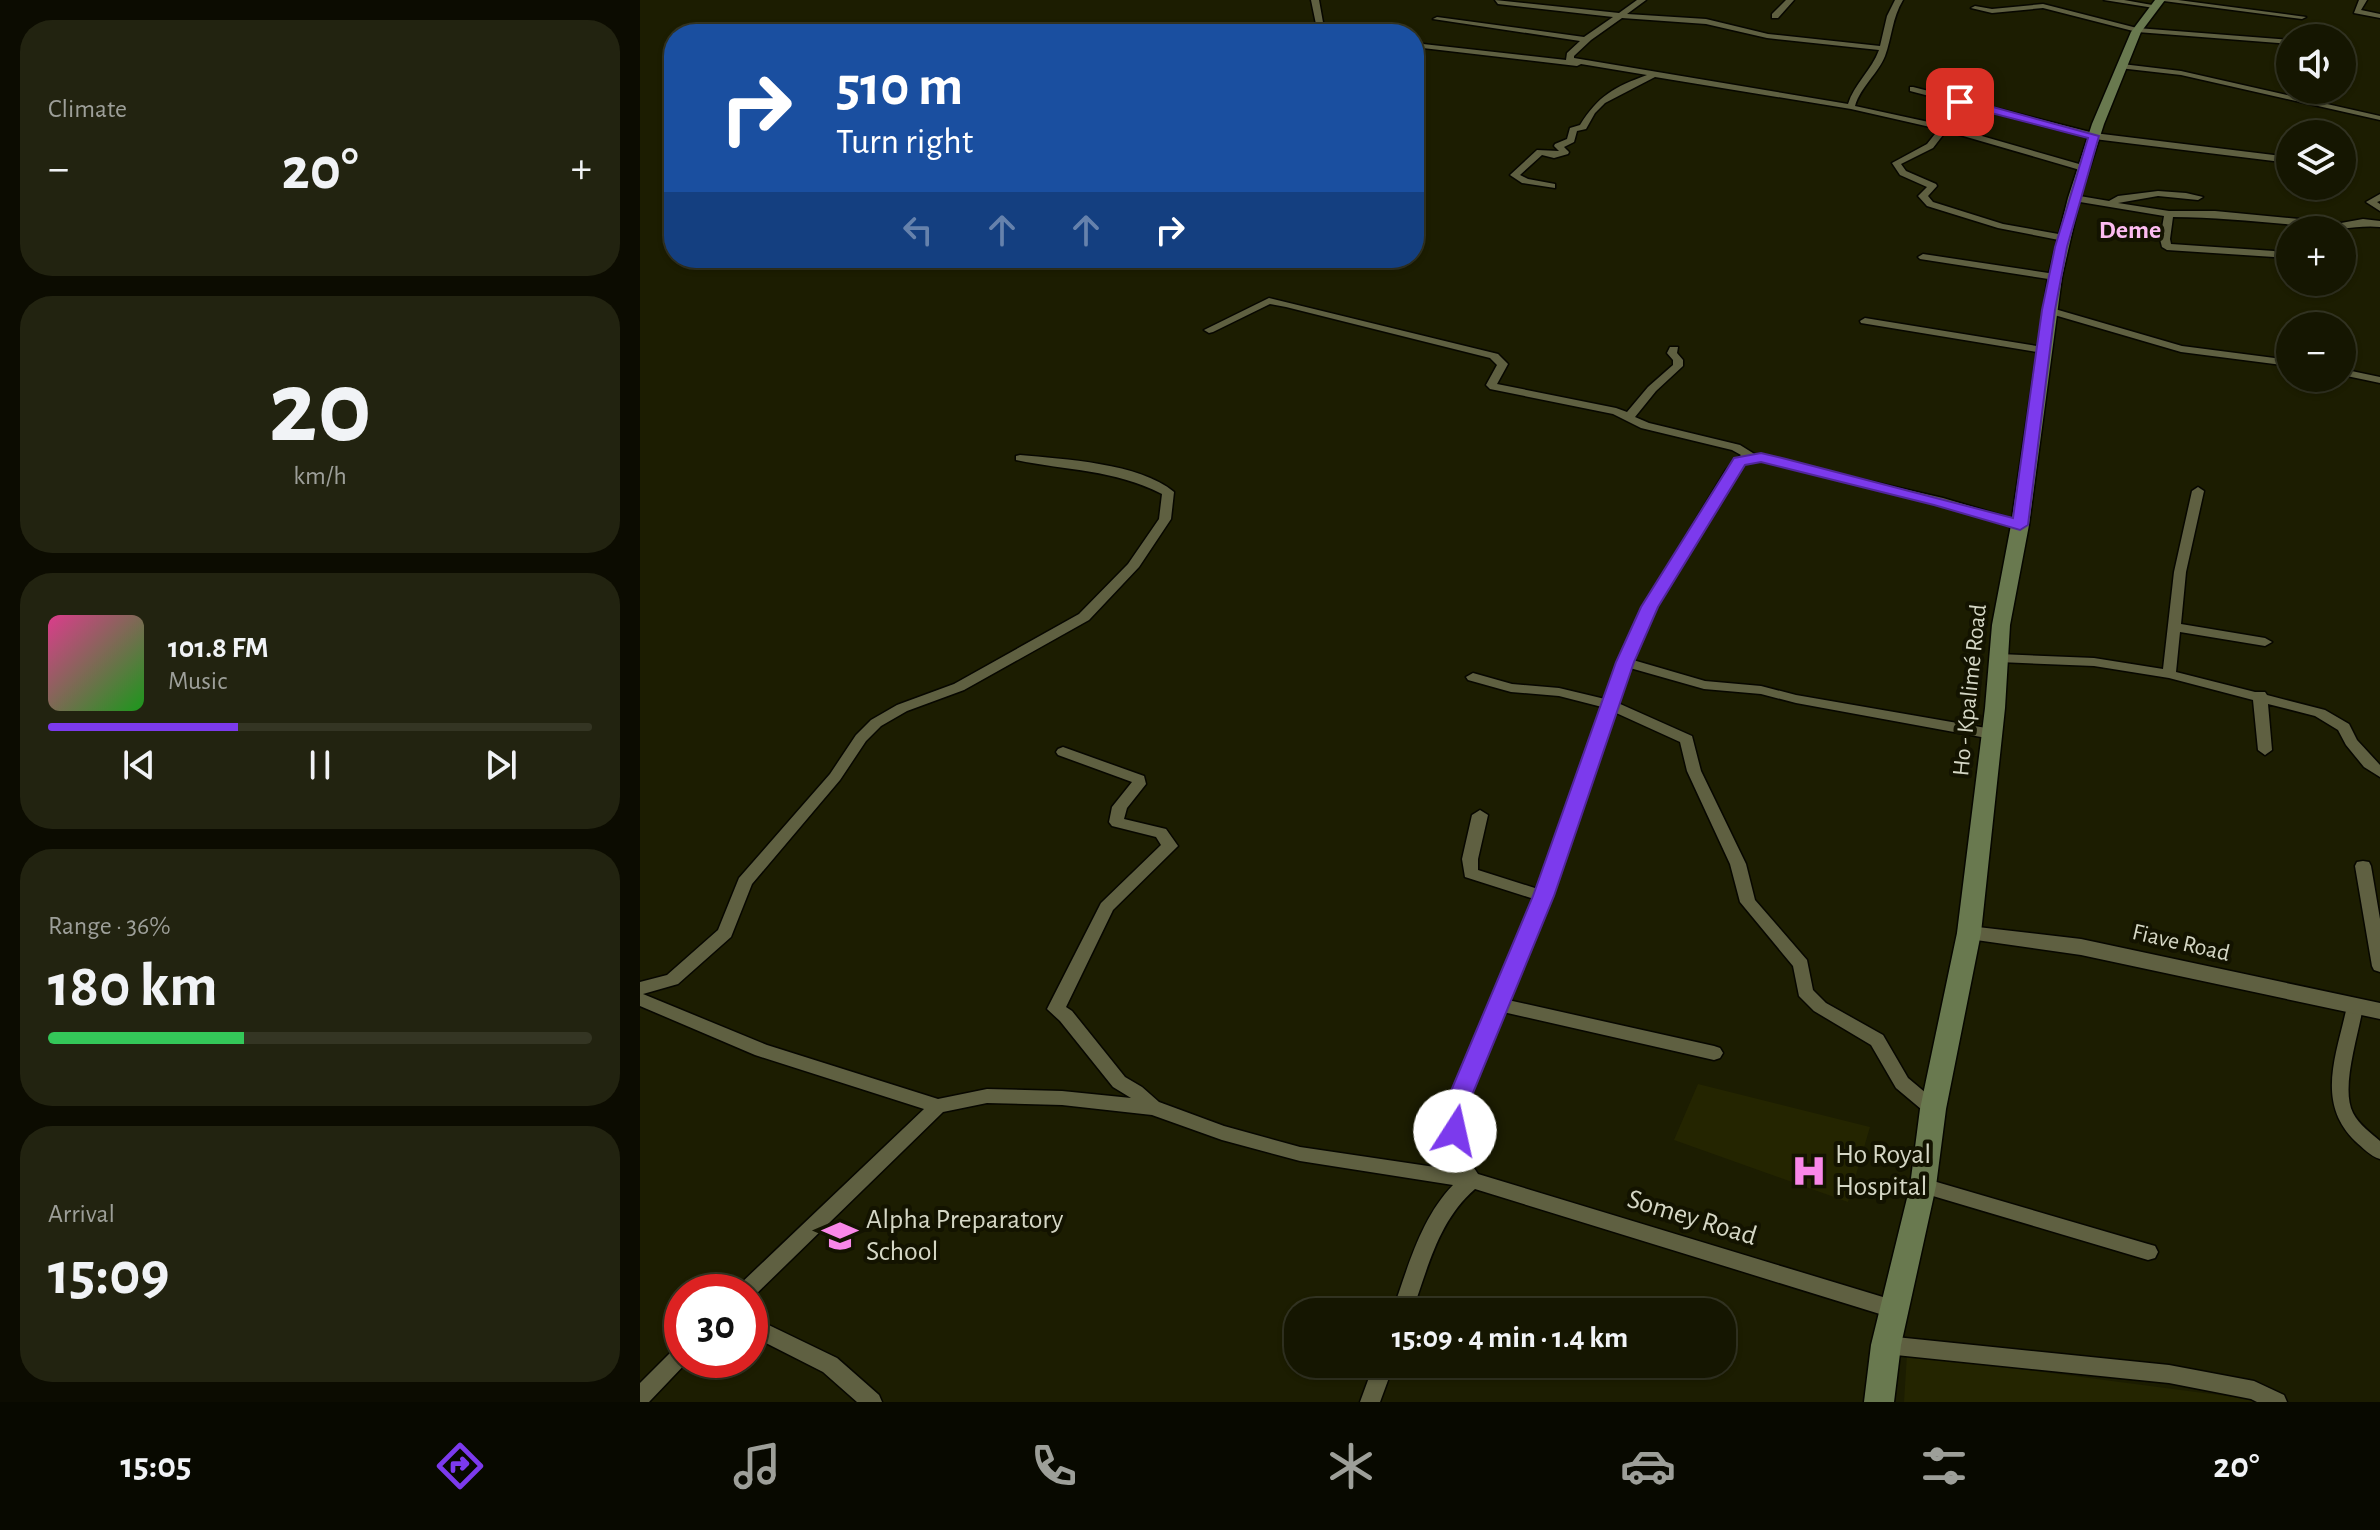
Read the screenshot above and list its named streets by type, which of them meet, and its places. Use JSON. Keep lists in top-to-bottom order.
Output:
{
  "streets": {
    "main road": ["Ho - Kpalimé Road"],
    "street": ["Fiave Road", "Somey Road"]
  },
  "crossings": [
    ["Ho - Kpalimé Road", "Fiave Road"],
    ["Ho - Kpalimé Road", "Somey Road"]
  ],
  "districts": ["Deme"],
  "places": {
    "hospital": ["Ho Royal Hospital"],
    "school or university": ["Alpha Preparatory School"]
  },
  "page": {
    "tile": [
      "Climate",
      ["20", "km/h"],
      ["Range · 36%", "180 km"],
      ["Arrival", "15:09"]
    ],
    "map_buttons": ["+", "−"],
    "turn": ["510 m", "Turn right"],
    "heat": ["−", "20°", "+"],
    "song": ["101.8 FM", "Music"],
    "limit": "30",
    "trip": "15:09 · 4 min · 1.4 km",
    "tabs": ["15:05", "20°"]
  }
}
